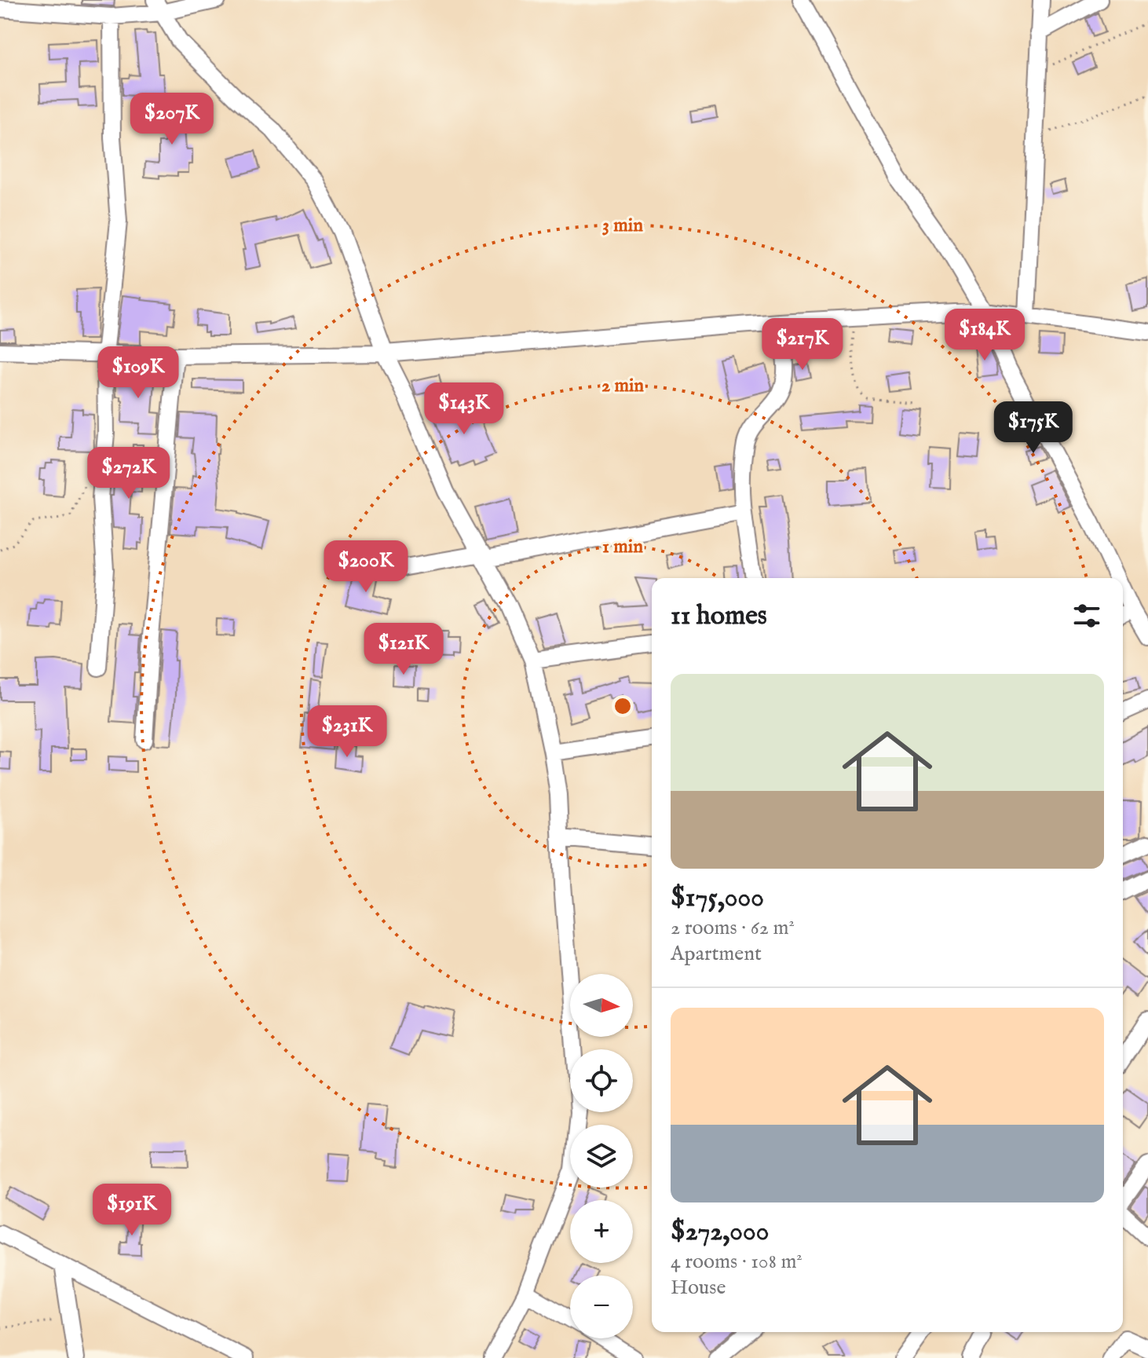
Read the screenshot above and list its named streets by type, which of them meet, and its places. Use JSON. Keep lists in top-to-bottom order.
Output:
{
  "north": "right",
  "page": {
    "price": [
      "$207K",
      "$184K",
      "$217K",
      "$109K",
      "$143K",
      "$175K",
      "$272K",
      "$200K",
      "$121K",
      "$231K",
      "$191K"
    ],
    "heading": "11 homes",
    "list": [
      {
        "name": "$175,000",
        "note": "2 rooms · 62 m² · Apartment"
      },
      {
        "name": "$272,000",
        "note": "4 rooms · 108 m² · House"
      }
    ],
    "map_buttons": ["+", "−"]
  },
  "rings": ["3 min", "2 min", "1 min"]
}
